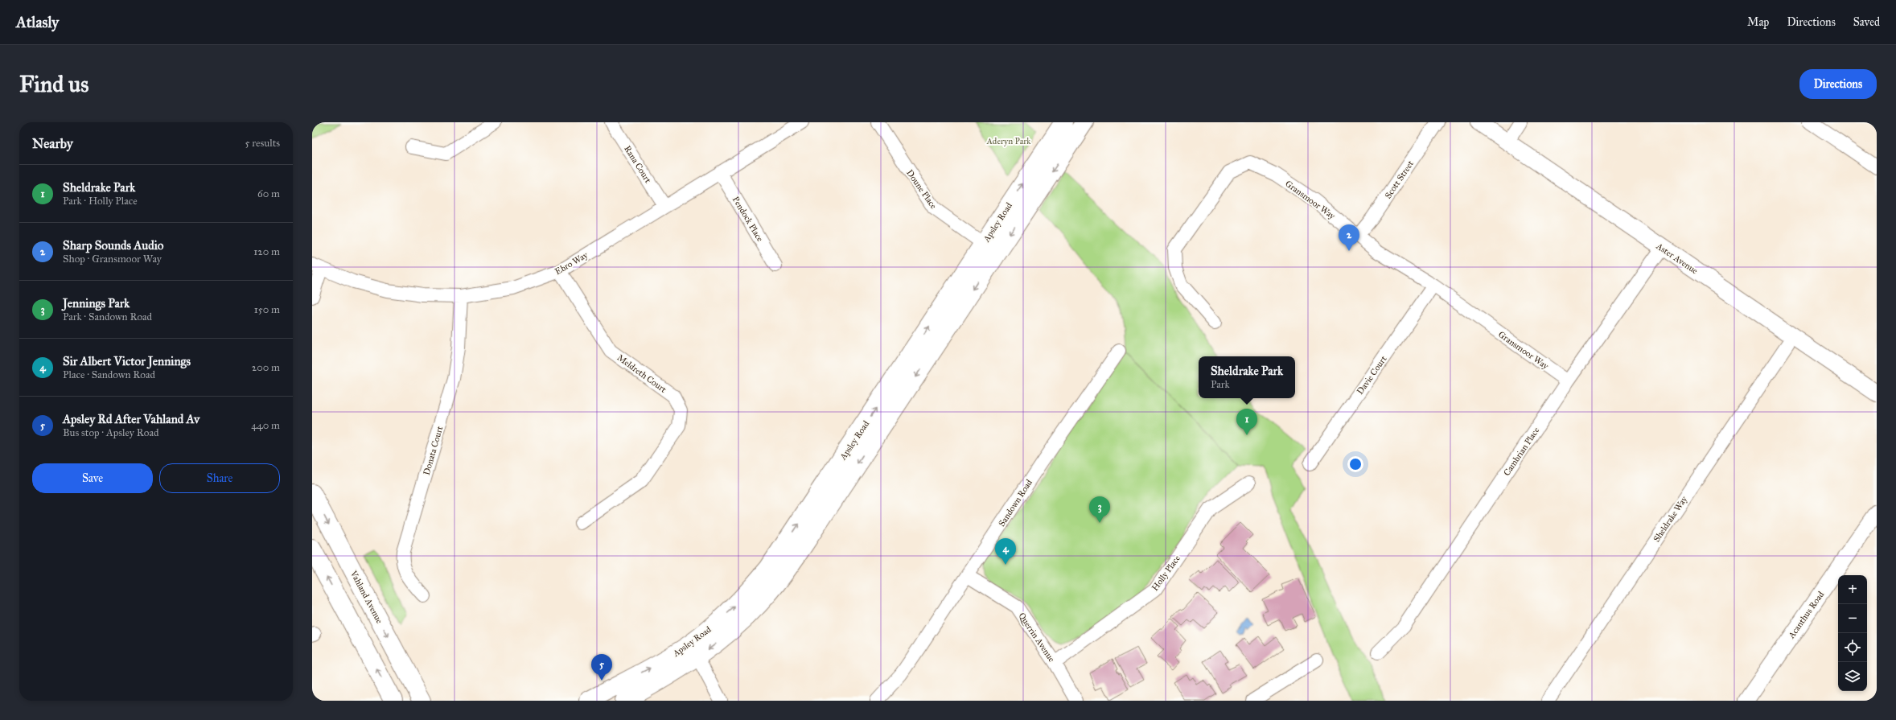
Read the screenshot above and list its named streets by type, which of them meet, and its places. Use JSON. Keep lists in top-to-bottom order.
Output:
{
  "streets": {
    "main road": ["Apsley Road", "Vahland Avenue"],
    "street": [
      "Rana Court",
      "Scott Street",
      "Doune Place",
      "Gransmoor Way",
      "Pendock Place",
      "Aster Avenue",
      "Ebro Way",
      "Meldreth Court",
      "Davie Court",
      "Donata Court",
      "Cambrian Place",
      "Sandown Road",
      "Sheldrake Way",
      "Holly Place",
      "Acanthus Road",
      "Querrin Avenue"
    ]
  },
  "crossings": [
    ["Rana Court", "Ebro Way"],
    ["Scott Street", "Gransmoor Way"],
    ["Doune Place", "Apsley Road"],
    ["Gransmoor Way", "Davie Court"],
    ["Gransmoor Way", "Cambrian Place"],
    ["Pendock Place", "Ebro Way"],
    ["Aster Avenue", "Cambrian Place"],
    ["Aster Avenue", "Sheldrake Way"],
    ["Ebro Way", "Meldreth Court"],
    ["Ebro Way", "Donata Court"],
    ["Sandown Road", "Querrin Avenue"],
    ["Holly Place", "Querrin Avenue"]
  ],
  "parks": ["Aderyn Park"],
  "page": {
    "header": "Atlasly",
    "nav": ["Map", "Directions", "Saved"],
    "buttons": [
      "Directions",
      ["Save", "Share"]
    ],
    "title": "Find us",
    "heading": ["Nearby", "5 results"],
    "list": [
      {
        "mark": "1",
        "name": "Sheldrake Park",
        "note": "Park · Holly Place",
        "value": "60 m"
      },
      {
        "mark": "2",
        "name": "Sharp Sounds Audio",
        "note": "Shop · Gransmoor Way",
        "value": "120 m"
      },
      {
        "mark": "3",
        "name": "Jennings Park",
        "note": "Park · Sandown Road",
        "value": "150 m"
      },
      {
        "mark": "4",
        "name": "Sir Albert Victor Jennings",
        "note": "Place · Sandown Road",
        "value": "200 m"
      },
      {
        "mark": "5",
        "name": "Apsley Rd After Vahland Av",
        "note": "Bus stop · Apsley Road",
        "value": "440 m"
      }
    ],
    "pins": [
      "2",
      "1",
      "3",
      "4",
      "5"
    ],
    "popup": ["Sheldrake Park", "Park"],
    "map_buttons": ["+", "−"]
  }
}
